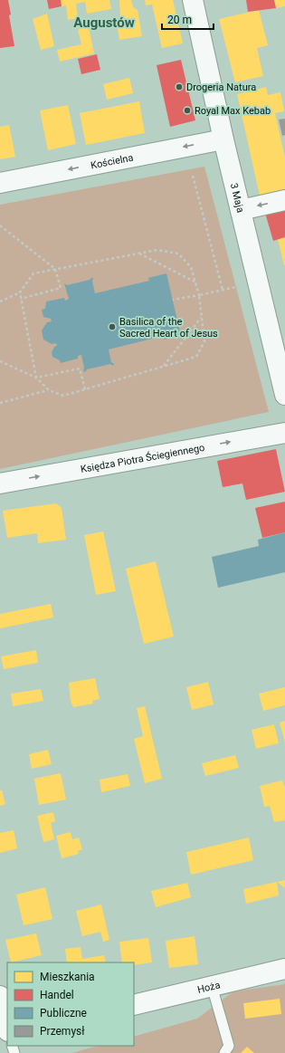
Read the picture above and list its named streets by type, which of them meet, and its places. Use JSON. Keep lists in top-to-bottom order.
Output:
{
  "streets": {
    "street": [
      "Kościelna",
      "3 Maja",
      "Księdza Piotra Ściegiennego",
      "Hoża"
    ]
  },
  "crossings": [
    ["Kościelna", "3 Maja"]
  ],
  "one_way": ["Kościelna", "Księdza Piotra Ściegiennego"],
  "districts": ["Augustów"],
  "places": ["Drogeria Natura", "Royal Max Kebab", "Basilica of the Sacred Heart of Jesus"],
  "legend": [
    "Mieszkania",
    "Handel",
    "Publiczne",
    "Przemysł"
  ],
  "scale_bar": "20 m"
}
